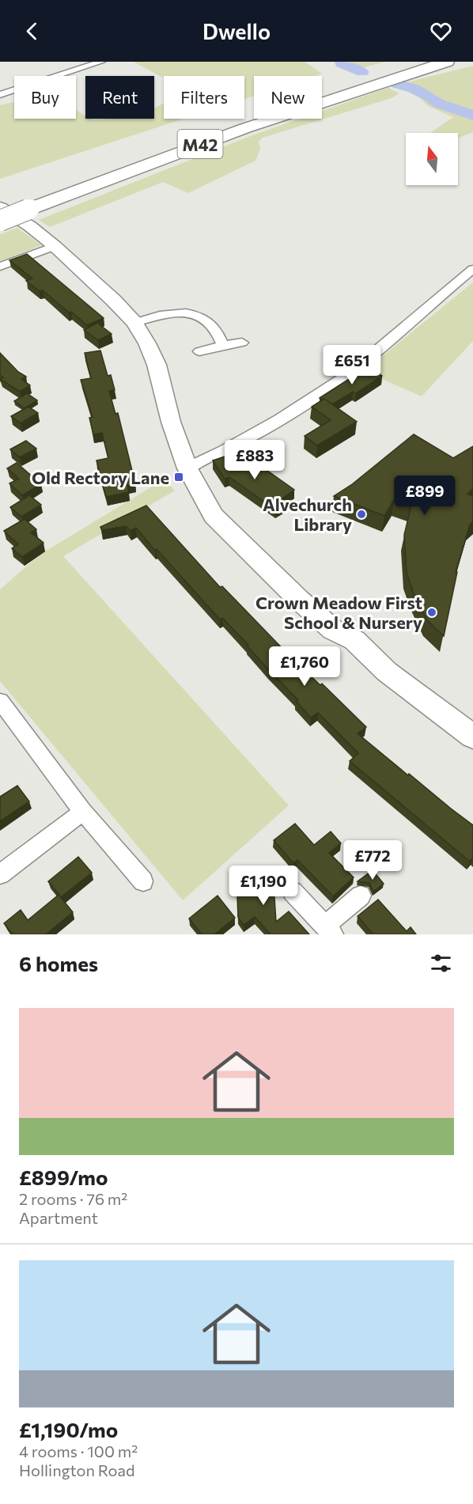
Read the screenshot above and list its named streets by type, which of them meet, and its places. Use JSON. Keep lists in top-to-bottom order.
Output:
{
  "streets": {
    "highway": ["M42"]
  },
  "places": {
    "transit": ["Old Rectory Lane"],
    "other": ["Alvechurch Library", "Crown Meadow First School & Nursery"]
  },
  "north": "top",
  "page": {
    "header": "Dwello",
    "chip": [
      "Buy",
      "Rent",
      "Filters",
      "New"
    ],
    "price": [
      "£651",
      "£883",
      "£899",
      "£1,760",
      "£772",
      "£1,190"
    ],
    "heading": "6 homes",
    "list": [
      {
        "name": "£899/mo",
        "note": "2 rooms · 76 m² · Apartment"
      },
      {
        "name": "£1,190/mo",
        "note": "4 rooms · 100 m² · Hollington Road"
      }
    ]
  }
}
